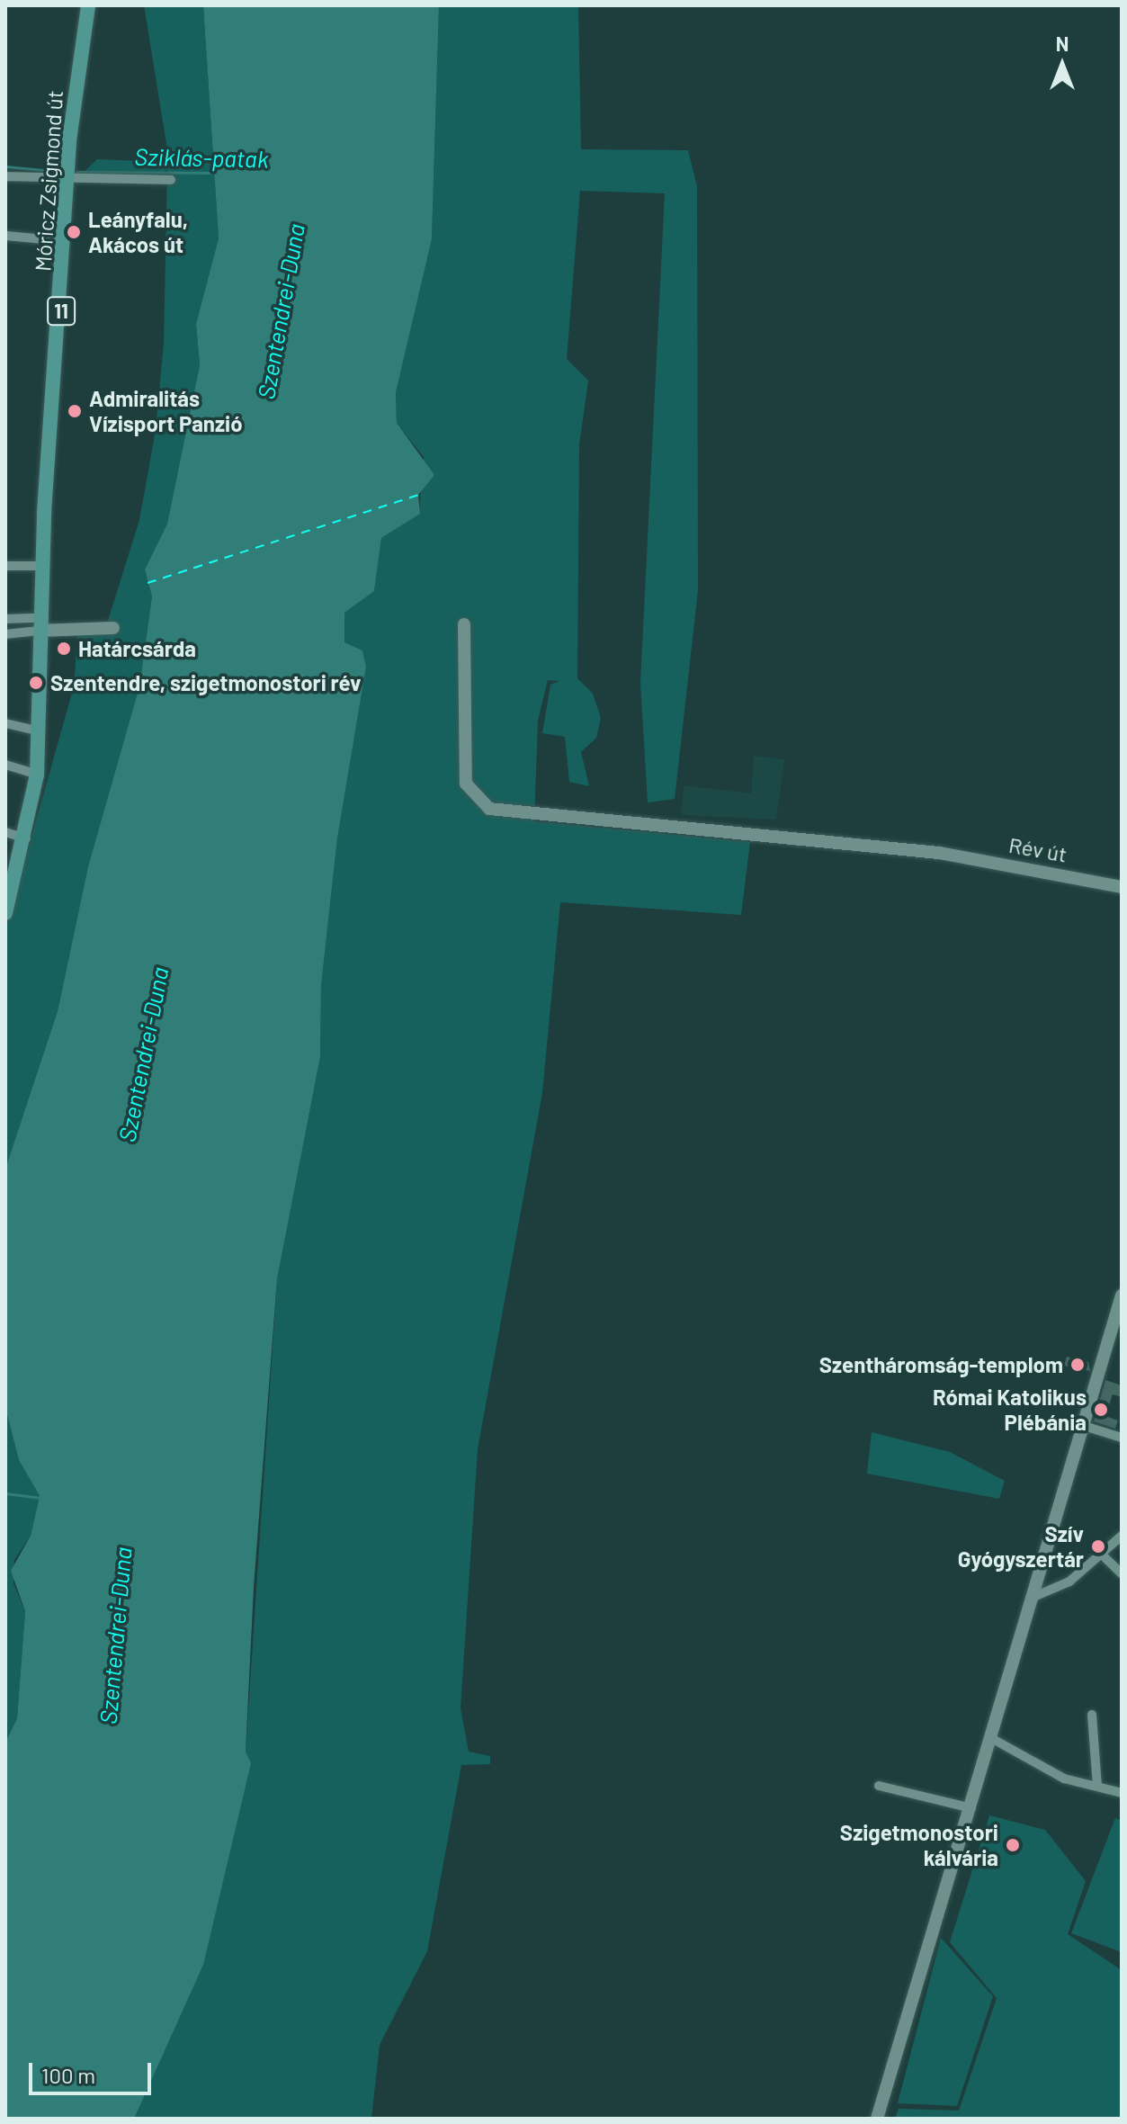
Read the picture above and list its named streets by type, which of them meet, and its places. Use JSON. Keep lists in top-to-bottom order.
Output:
{
  "streets": {
    "main road": ["Móricz Zsigmond út", "11"],
    "street": ["Rév út"]
  },
  "crossings": [
    ["Móricz Zsigmond út", "11"]
  ],
  "water": ["Sziklás-patak", "Szentendrei-Duna"],
  "places": [
    "Leányfalu, Akácos út",
    "Admiralitás Vízisport Panzió",
    "Határcsárda",
    "Szentendre, szigetmonostori rév",
    "Szentháromság-templom",
    "Római Katolikus Plébánia",
    "Szív Gyógyszertár",
    "Szigetmonostori kálvária"
  ],
  "scale_bar": "100 m",
  "north": "top"
}
